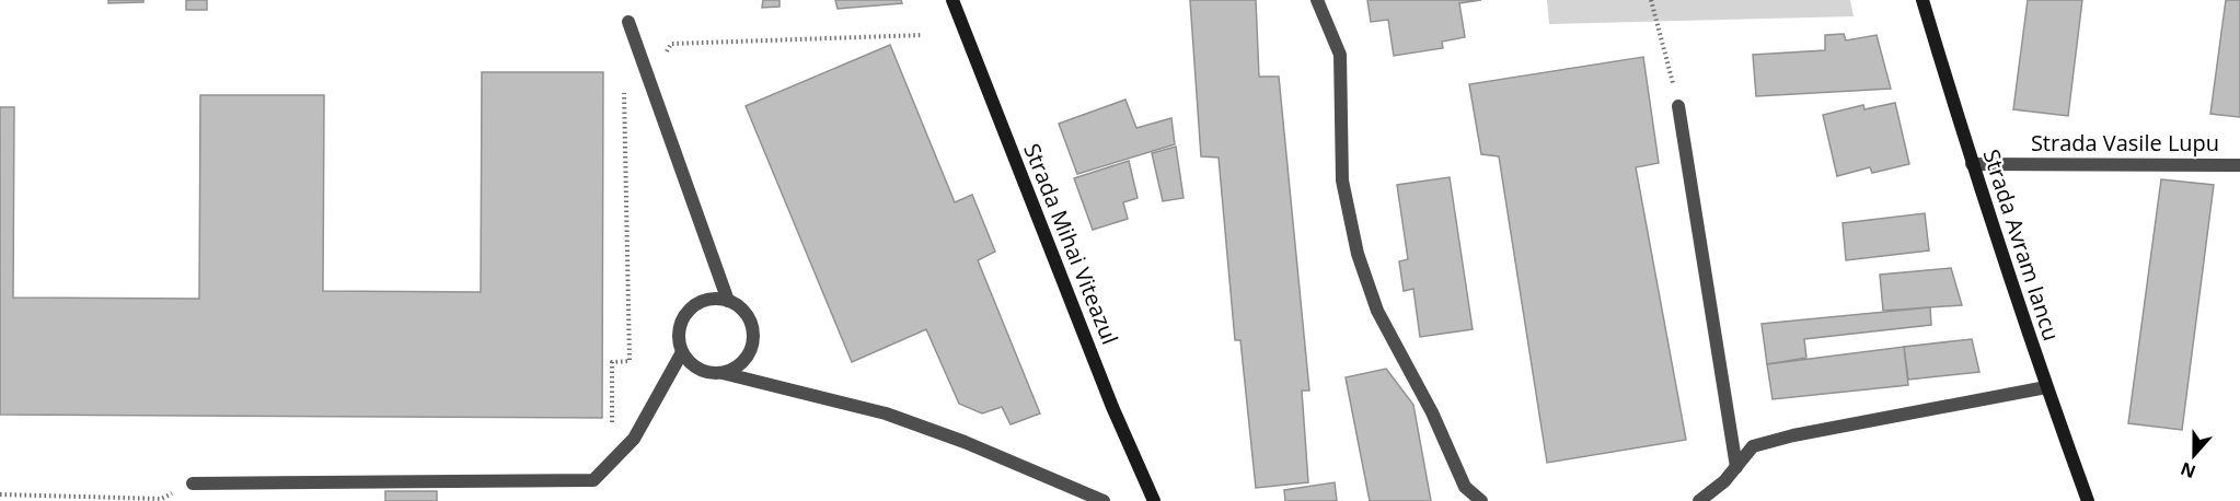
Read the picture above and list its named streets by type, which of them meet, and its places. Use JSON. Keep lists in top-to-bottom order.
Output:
{
  "streets": {
    "street": ["Strada Vasile Lupu", "Strada Mihai Viteazul", "Strada Avram Iancu"]
  },
  "crossings": [
    ["Strada Vasile Lupu", "Strada Avram Iancu"]
  ],
  "north": "bottom"
}
